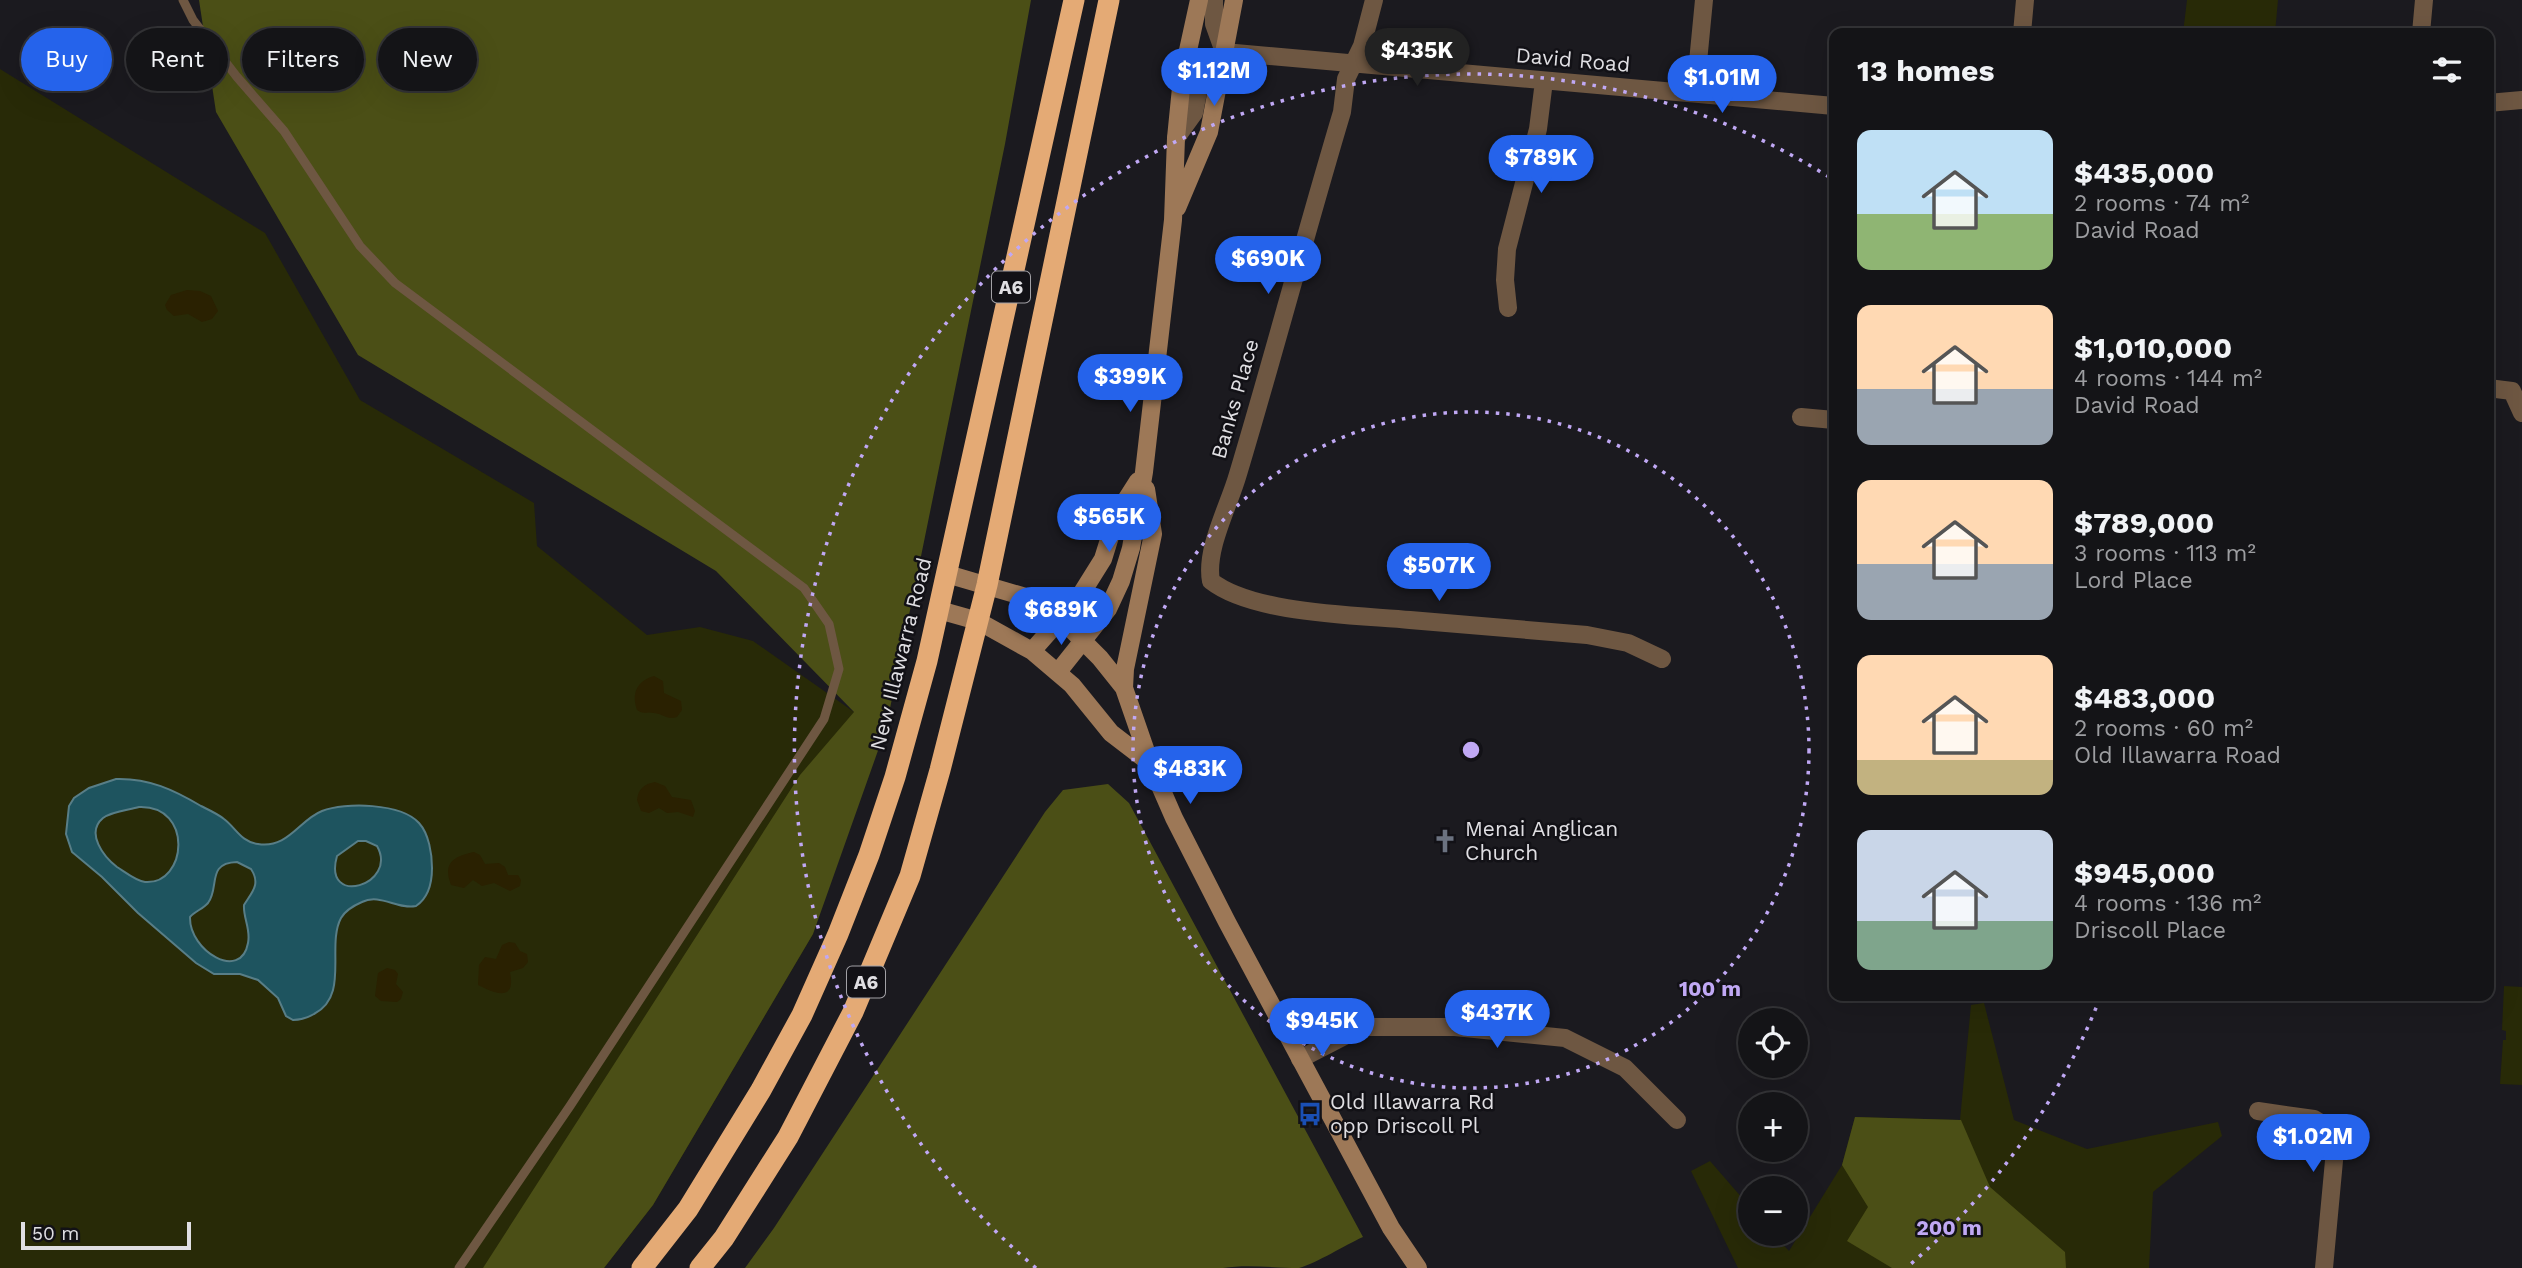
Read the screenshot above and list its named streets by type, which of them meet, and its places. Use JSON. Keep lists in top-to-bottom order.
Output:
{
  "streets": {
    "highway": ["A6", "New Illawarra Road"],
    "street": ["David Road", "Banks Place"]
  },
  "crossings": [
    ["David Road", "Banks Place"]
  ],
  "places": {
    "church": ["Menai Anglican Church"],
    "bus stop": ["Old Illawarra Rd opp Driscoll Pl"]
  },
  "scale_bar": "50 m",
  "page": {
    "price": [
      "$435K",
      "$1.12M",
      "$1.01M",
      "$789K",
      "$690K",
      "$399K",
      "$565K",
      "$507K",
      "$689K",
      "$483K",
      "$437K",
      "$945K",
      "$1.02M"
    ],
    "chip": [
      "Buy",
      "Rent",
      "Filters",
      "New"
    ],
    "heading": "13 homes",
    "list": [
      {
        "name": "$435,000",
        "note": "2 rooms · 74 m² · David Road"
      },
      {
        "name": "$1,010,000",
        "note": "4 rooms · 144 m² · David Road"
      },
      {
        "name": "$789,000",
        "note": "3 rooms · 113 m² · Lord Place"
      },
      {
        "name": "$483,000",
        "note": "2 rooms · 60 m² · Old Illawarra Road"
      },
      {
        "name": "$945,000",
        "note": "4 rooms · 136 m² · Driscoll Place"
      }
    ],
    "map_buttons": ["+", "−"],
    "scale": "50 m"
  },
  "rings": ["100 m", "200 m"]
}
